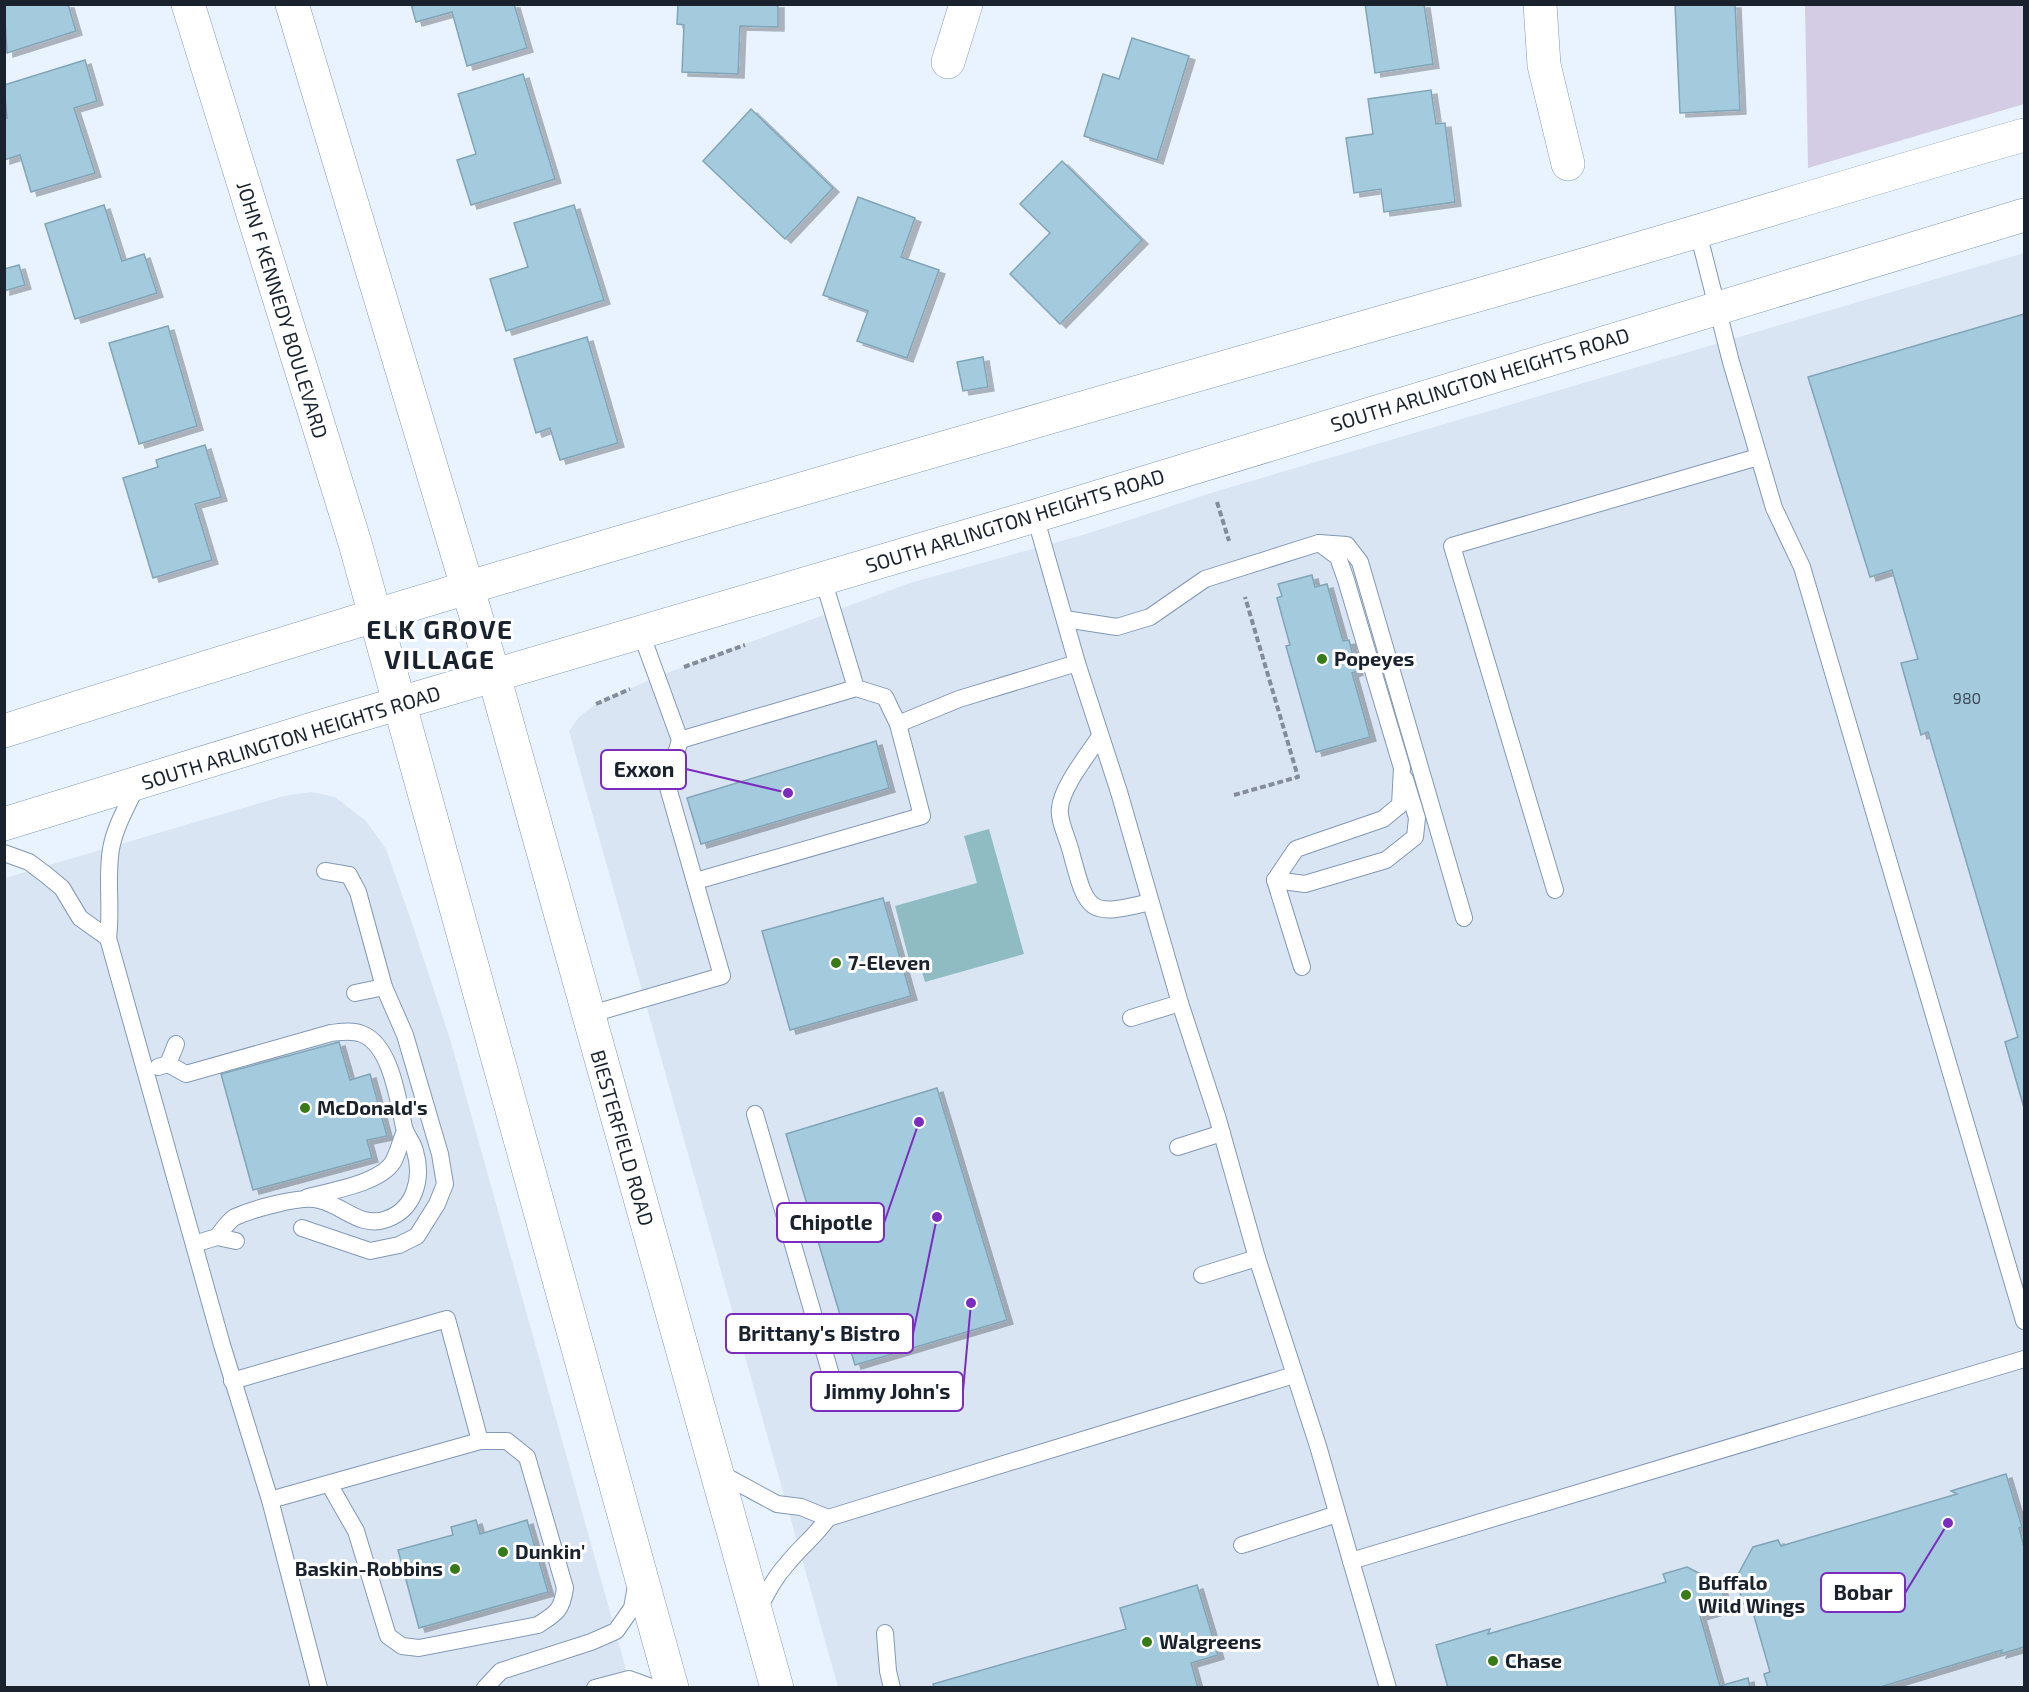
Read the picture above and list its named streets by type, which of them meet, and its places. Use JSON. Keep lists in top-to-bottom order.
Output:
{
  "streets": {
    "main road": ["JOHN F KENNEDY BOULEVARD", "SOUTH ARLINGTON HEIGHTS ROAD", "BIESTERFIELD ROAD"]
  },
  "crossings": [
    ["SOUTH ARLINGTON HEIGHTS ROAD", "BIESTERFIELD ROAD"]
  ],
  "districts": ["ELK GROVE VILLAGE"],
  "places": [
    "Popeyes",
    "Exxon",
    "7-Eleven",
    "McDonald's",
    "Chipotle",
    "Brittany's Bistro",
    "Jimmy John's",
    "Bobar",
    "Dunkin'",
    "Baskin-Robbins",
    "Buffalo Wild Wings",
    "Walgreens",
    "Chase"
  ],
  "house_numbers": ["980"]
}
